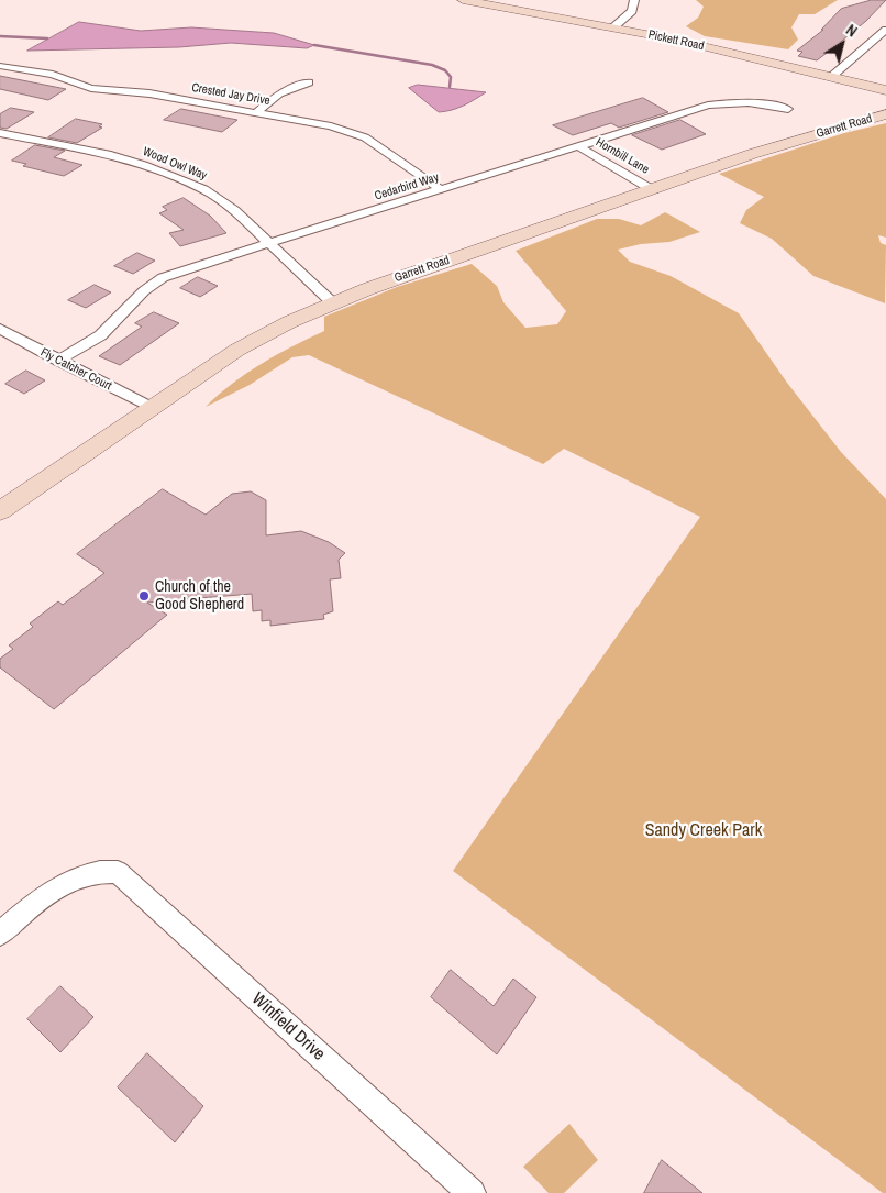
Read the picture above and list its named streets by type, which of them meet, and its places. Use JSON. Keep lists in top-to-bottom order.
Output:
{
  "streets": {
    "street": [
      "Pickett Road",
      "Crested Jay Drive",
      "Garrett Road",
      "Hornbill Lane",
      "Wood Owl Way",
      "Cedarbird Way",
      "Fly Catcher Court",
      "Winfield Drive"
    ]
  },
  "crossings": [
    ["Crested Jay Drive", "Cedarbird Way"],
    ["Garrett Road", "Hornbill Lane"],
    ["Garrett Road", "Wood Owl Way"],
    ["Garrett Road", "Fly Catcher Court"],
    ["Hornbill Lane", "Cedarbird Way"],
    ["Wood Owl Way", "Cedarbird Way"],
    ["Cedarbird Way", "Fly Catcher Court"]
  ],
  "parks": ["Sandy Creek Park"],
  "places": ["Church of the Good Shepherd"],
  "north": "top right"
}
